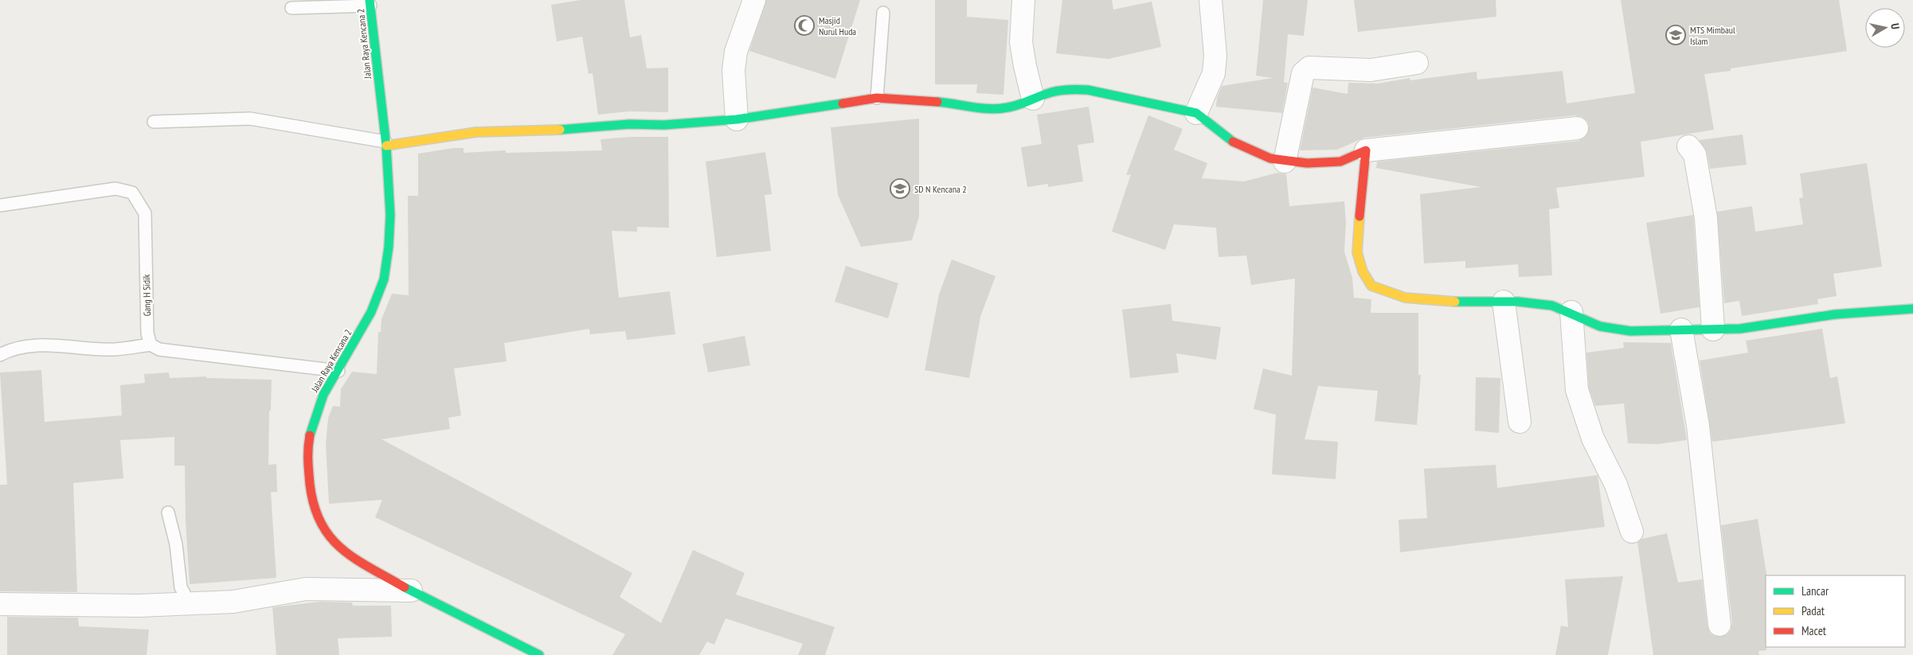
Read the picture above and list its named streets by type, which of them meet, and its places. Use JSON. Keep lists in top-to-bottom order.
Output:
{
  "streets": {
    "street": ["Jalan Raya Kencana 2"],
    "lane": ["Gang H Sidik"]
  },
  "places": {
    "mosque": ["Masjid Nurul Huda"],
    "school or university": ["MTS Mimbaul Islam", "SD N Kencana 2"]
  },
  "legend": ["Lancar", "Padat", "Macet"],
  "north": "right"
}
